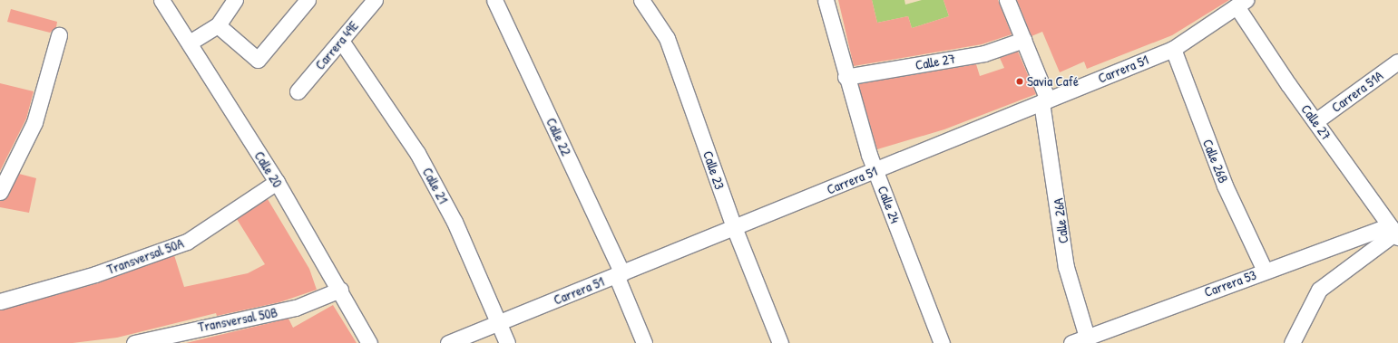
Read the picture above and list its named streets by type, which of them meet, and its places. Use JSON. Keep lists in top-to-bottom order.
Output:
{
  "streets": {
    "street": [
      "Carrera 49E",
      "Calle 27",
      "Carrera 51",
      "Carrera 51A",
      "Calle 22",
      "Calle 26B",
      "Calle 20",
      "Calle 23",
      "Calle 21",
      "Calle 24",
      "Calle 26A",
      "Transversal 50A",
      "Carrera 53",
      "Transversal 50B"
    ]
  },
  "crossings": [
    ["Carrera 49E", "Calle 21"],
    ["Calle 27", "Carrera 51"],
    ["Calle 27", "Carrera 51A"],
    ["Calle 27", "Calle 24"],
    ["Calle 27", "Calle 26A"],
    ["Calle 27", "Carrera 53"],
    ["Carrera 51", "Calle 22"],
    ["Carrera 51", "Calle 26B"],
    ["Carrera 51", "Calle 23"],
    ["Carrera 51", "Calle 21"],
    ["Carrera 51", "Calle 24"],
    ["Carrera 51", "Calle 26A"],
    ["Calle 26B", "Carrera 53"],
    ["Calle 20", "Transversal 50A"],
    ["Calle 20", "Transversal 50B"],
    ["Calle 26A", "Carrera 53"]
  ],
  "places": ["Savia Café"]
}
